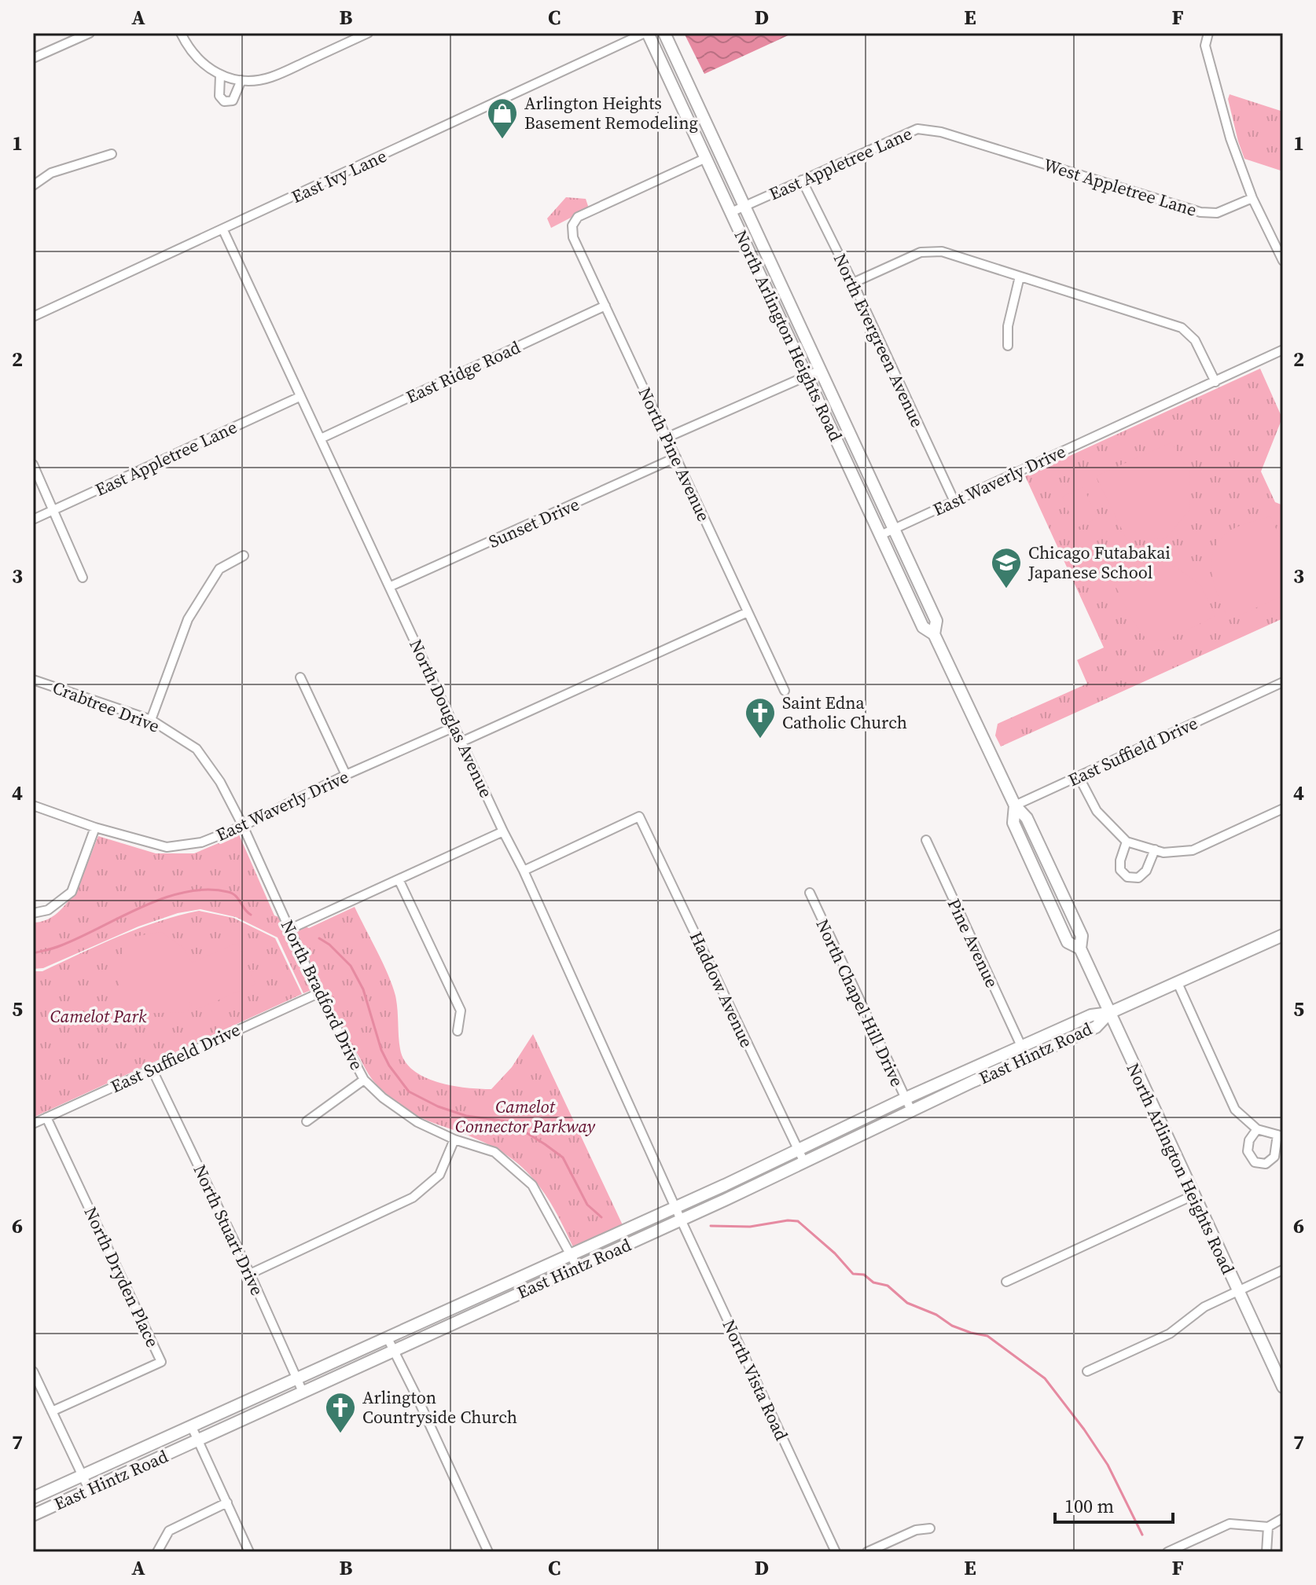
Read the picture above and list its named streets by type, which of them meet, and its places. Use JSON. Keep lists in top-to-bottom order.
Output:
{
  "streets": {
    "main road": ["North Arlington Heights Road", "East Hintz Road"],
    "street": [
      "East Appletree Lane",
      "East Ivy Lane",
      "West Appletree Lane",
      "North Evergreen Avenue",
      "East Ridge Road",
      "North Pine Avenue",
      "East Waverly Drive",
      "Sunset Drive",
      "Crabtree Drive",
      "North Douglas Avenue",
      "East Suffield Drive",
      "Pine Avenue",
      "Haddow Avenue",
      "North Bradford Drive",
      "North Chapel Hill Drive",
      "North Stuart Drive",
      "North Dryden Place",
      "North Vista Road"
    ]
  },
  "crossings": [
    ["East Appletree Lane", "West Appletree Lane"],
    ["East Appletree Lane", "North Arlington Heights Road"],
    ["East Appletree Lane", "North Evergreen Avenue"],
    ["East Appletree Lane", "North Douglas Avenue"],
    ["East Ivy Lane", "North Arlington Heights Road"],
    ["East Ivy Lane", "North Douglas Avenue"],
    ["North Arlington Heights Road", "North Pine Avenue"],
    ["North Arlington Heights Road", "East Waverly Drive"],
    ["North Arlington Heights Road", "East Suffield Drive"],
    ["North Arlington Heights Road", "East Hintz Road"],
    ["North Evergreen Avenue", "East Waverly Drive"],
    ["East Ridge Road", "North Pine Avenue"],
    ["East Ridge Road", "North Douglas Avenue"],
    ["North Pine Avenue", "Sunset Drive"],
    ["East Waverly Drive", "Crabtree Drive"],
    ["East Waverly Drive", "North Douglas Avenue"],
    ["East Waverly Drive", "North Bradford Drive"],
    ["Sunset Drive", "North Douglas Avenue"],
    ["Crabtree Drive", "North Bradford Drive"],
    ["North Douglas Avenue", "Haddow Avenue"],
    ["North Douglas Avenue", "East Hintz Road"],
    ["North Douglas Avenue", "North Vista Road"],
    ["East Suffield Drive", "North Bradford Drive"],
    ["East Suffield Drive", "North Stuart Drive"],
    ["East Suffield Drive", "North Dryden Place"],
    ["Pine Avenue", "East Hintz Road"],
    ["Haddow Avenue", "East Hintz Road"],
    ["North Bradford Drive", "East Hintz Road"],
    ["North Chapel Hill Drive", "East Hintz Road"],
    ["East Hintz Road", "North Stuart Drive"],
    ["East Hintz Road", "North Vista Road"]
  ],
  "parks": ["Camelot Park", "Camelot Connector Parkway"],
  "places": {
    "shop": ["Arlington Heights Basement Remodeling"],
    "school or university": ["Chicago Futabakai Japanese School"],
    "church": ["Saint Edna Catholic Church", "Arlington Countryside Church"]
  },
  "scale_bar": "100 m",
  "grid": {
    "columns": [
      "A",
      "B",
      "C",
      "D",
      "E",
      "F"
    ],
    "rows": [
      "1",
      "2",
      "3",
      "4",
      "5",
      "6",
      "7"
    ]
  }
}
